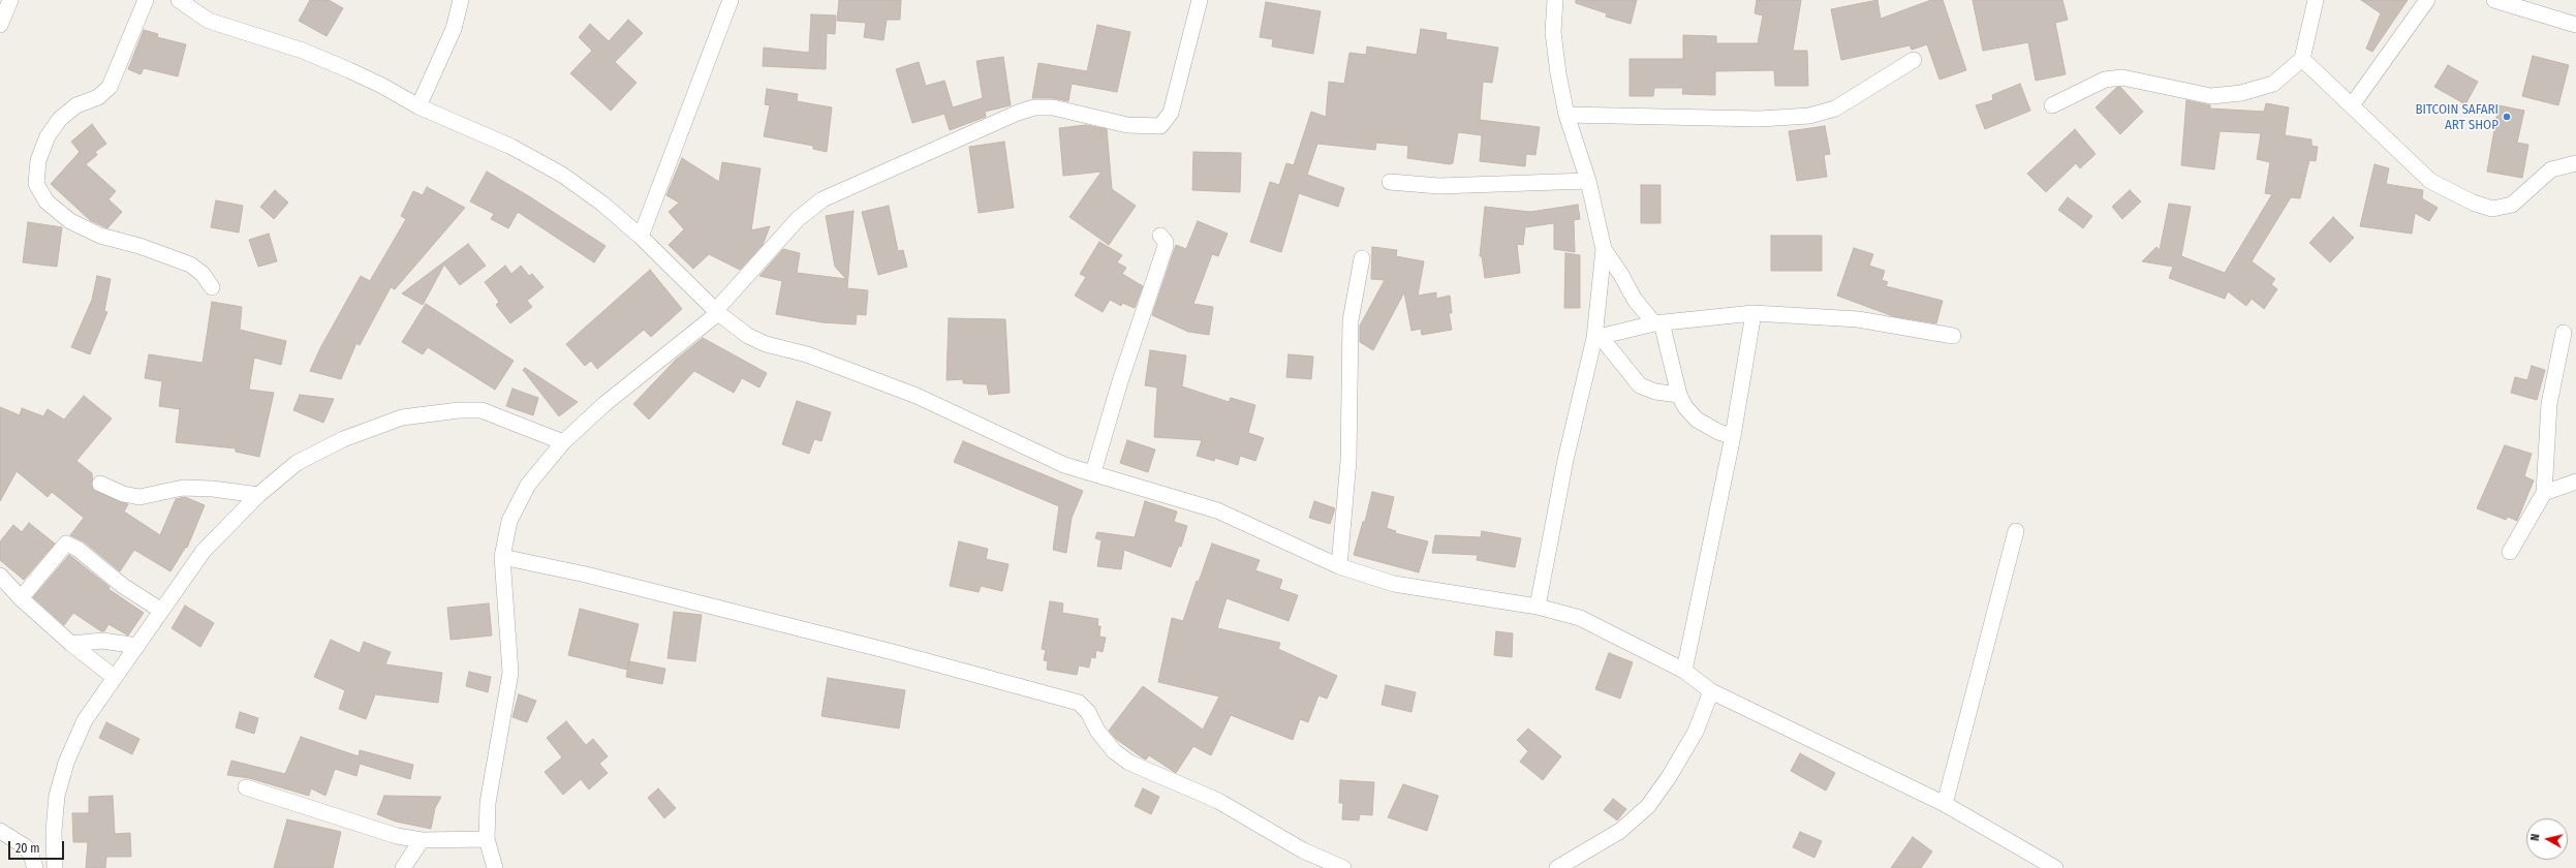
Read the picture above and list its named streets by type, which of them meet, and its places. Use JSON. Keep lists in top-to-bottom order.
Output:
{
  "places": ["BITCOIN SAFARI ART SHOP"],
  "scale_bar": "20 m",
  "north": "left"
}
